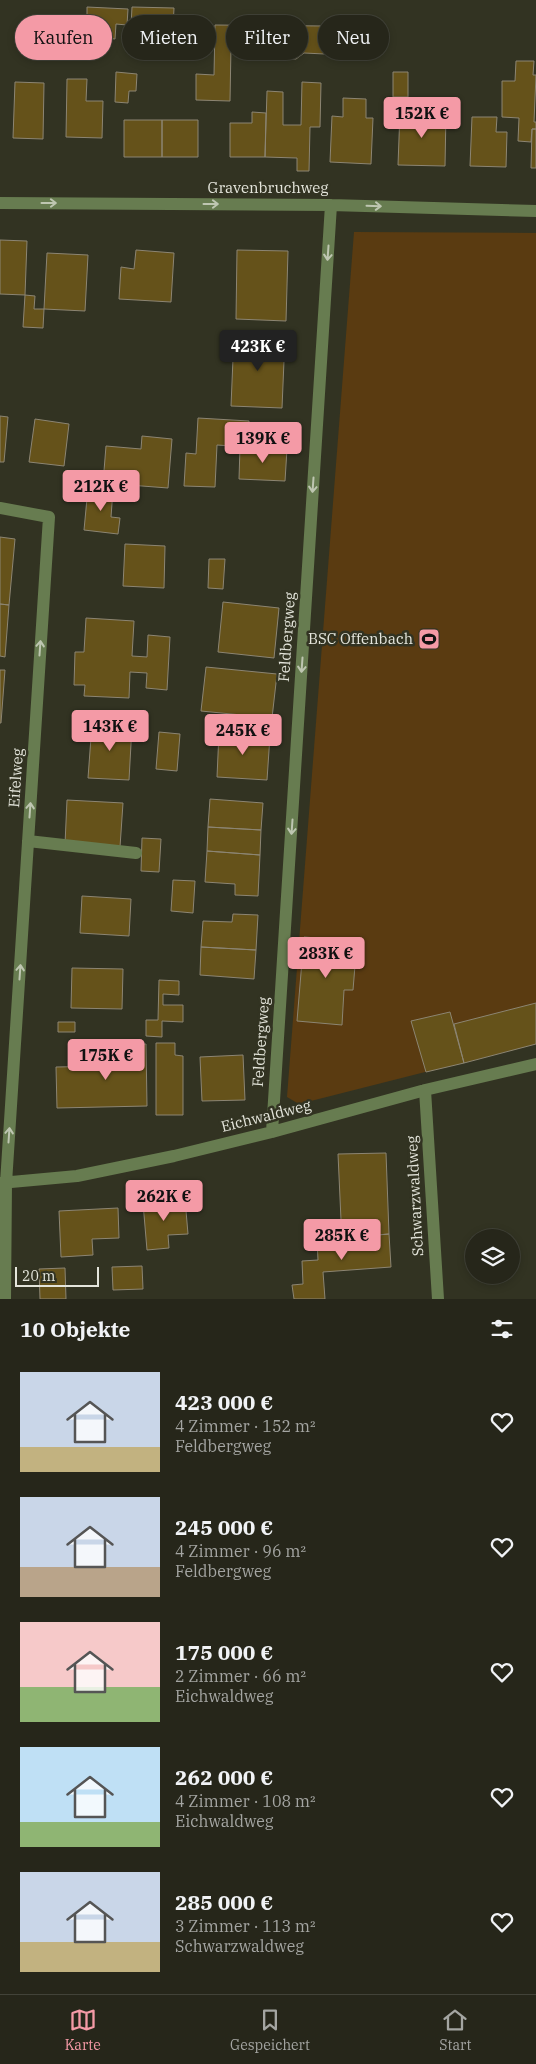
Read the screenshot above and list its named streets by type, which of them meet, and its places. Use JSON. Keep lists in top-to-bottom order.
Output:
{
  "streets": {
    "street": [
      "Gravenbruchweg",
      "Feldbergweg",
      "Eifelweg",
      "Eichwaldweg",
      "Schwarzwaldweg"
    ]
  },
  "crossings": [
    ["Gravenbruchweg", "Feldbergweg"],
    ["Feldbergweg", "Eichwaldweg"],
    ["Eifelweg", "Eichwaldweg"],
    ["Eichwaldweg", "Schwarzwaldweg"]
  ],
  "one_way": ["Gravenbruchweg", "Feldbergweg", "Eifelweg"],
  "places": {
    "sports": ["BSC Offenbach"]
  },
  "scale_bar": "20 m",
  "page": {
    "chip": [
      "Kaufen",
      "Mieten",
      "Filter",
      "Neu"
    ],
    "price": [
      "152K €",
      "423K €",
      "139K €",
      "212K €",
      "143K €",
      "245K €",
      "283K €",
      "175K €",
      "262K €",
      "285K €"
    ],
    "scale": "20 m",
    "heading": "10 Objekte",
    "list": [
      {
        "name": "423 000 €",
        "note": "4 Zimmer · 152 m² · Feldbergweg"
      },
      {
        "name": "245 000 €",
        "note": "4 Zimmer · 96 m² · Feldbergweg"
      },
      {
        "name": "175 000 €",
        "note": "2 Zimmer · 66 m² · Eichwaldweg"
      },
      {
        "name": "262 000 €",
        "note": "4 Zimmer · 108 m² · Eichwaldweg"
      },
      {
        "name": "285 000 €",
        "note": "3 Zimmer · 113 m² · Schwarzwaldweg"
      }
    ],
    "tabs": ["Karte", "Gespeichert", "Start"]
  }
}
